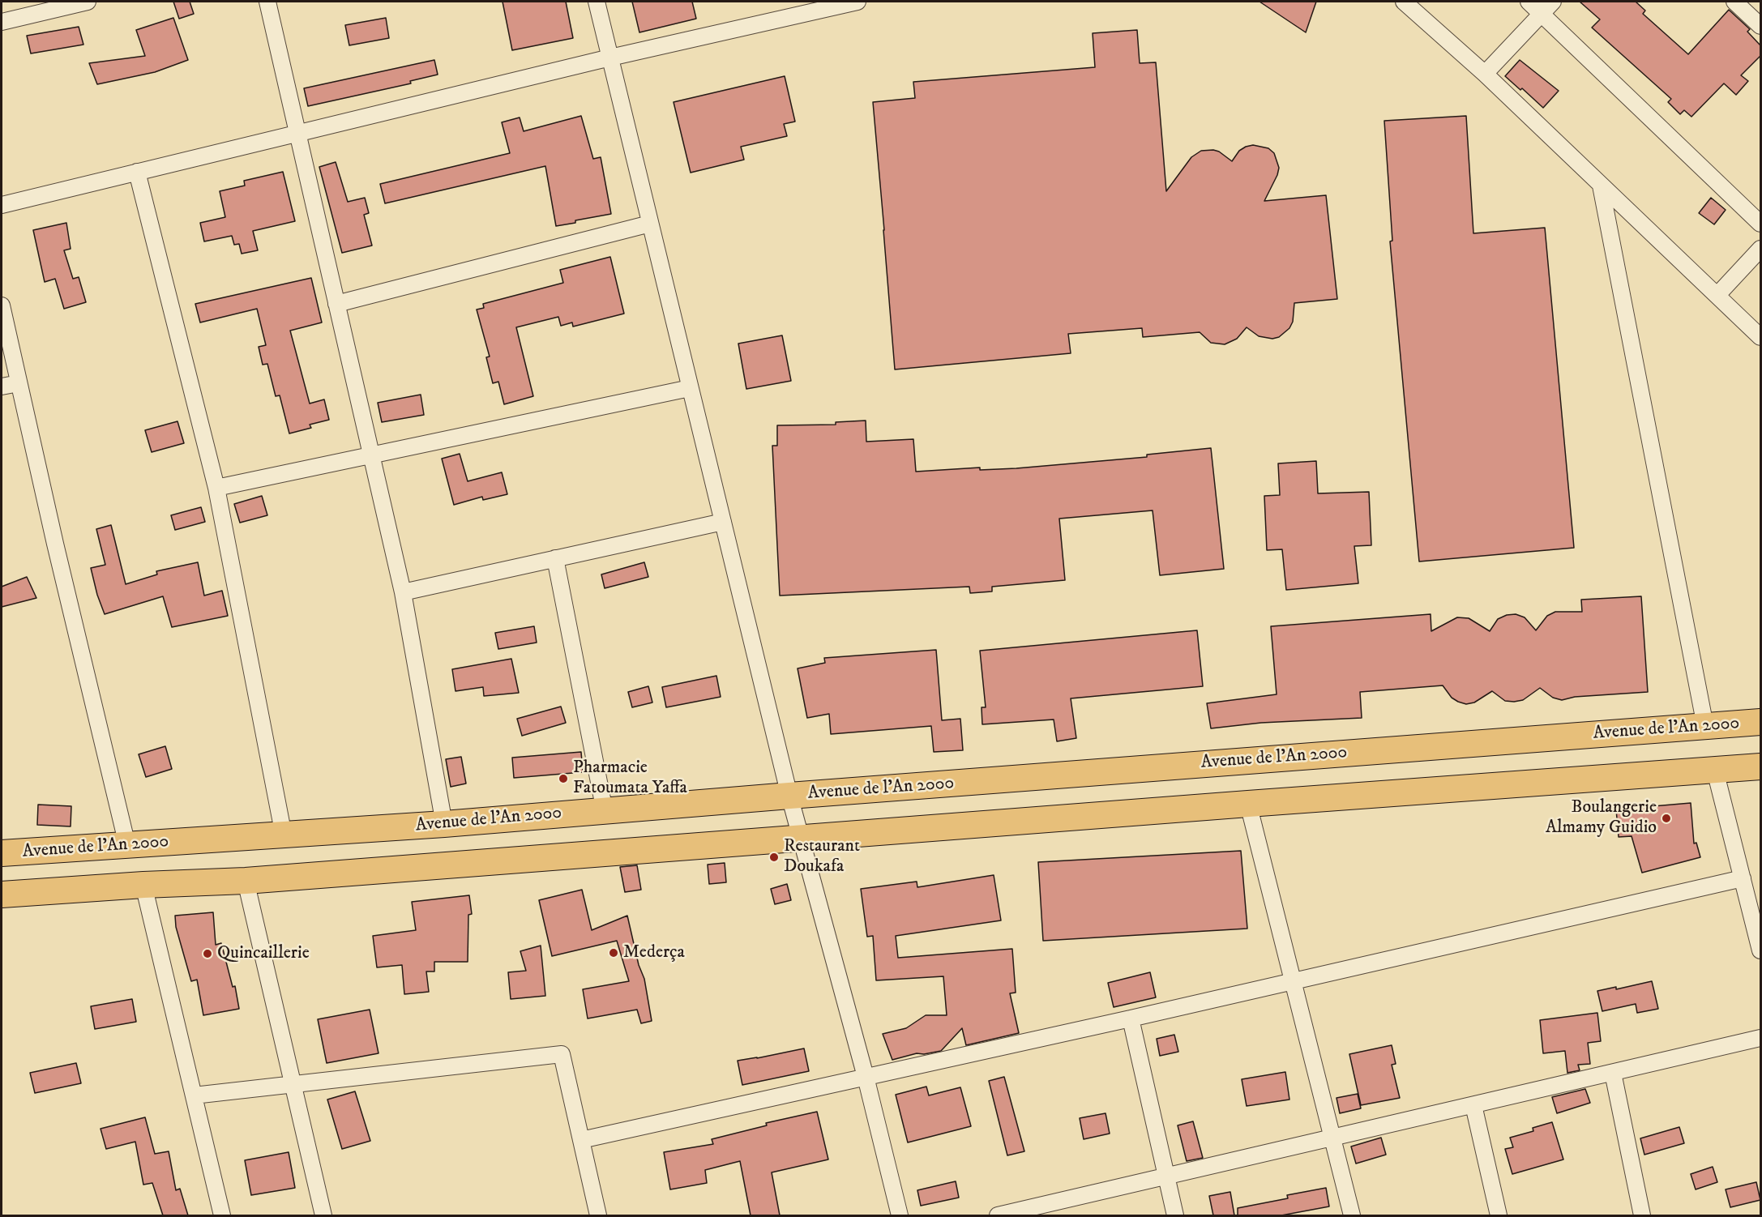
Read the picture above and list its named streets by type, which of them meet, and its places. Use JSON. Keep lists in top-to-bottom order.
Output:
{
  "streets": {
    "main road": ["Avenue de l'An 2000"]
  },
  "places": [
    "Pharmacie Fatoumata Yaffa",
    "Boulangerie Almamy Guidio",
    "Restaurant Doukafa",
    "Mederça",
    "Quincaillerie"
  ]
}
